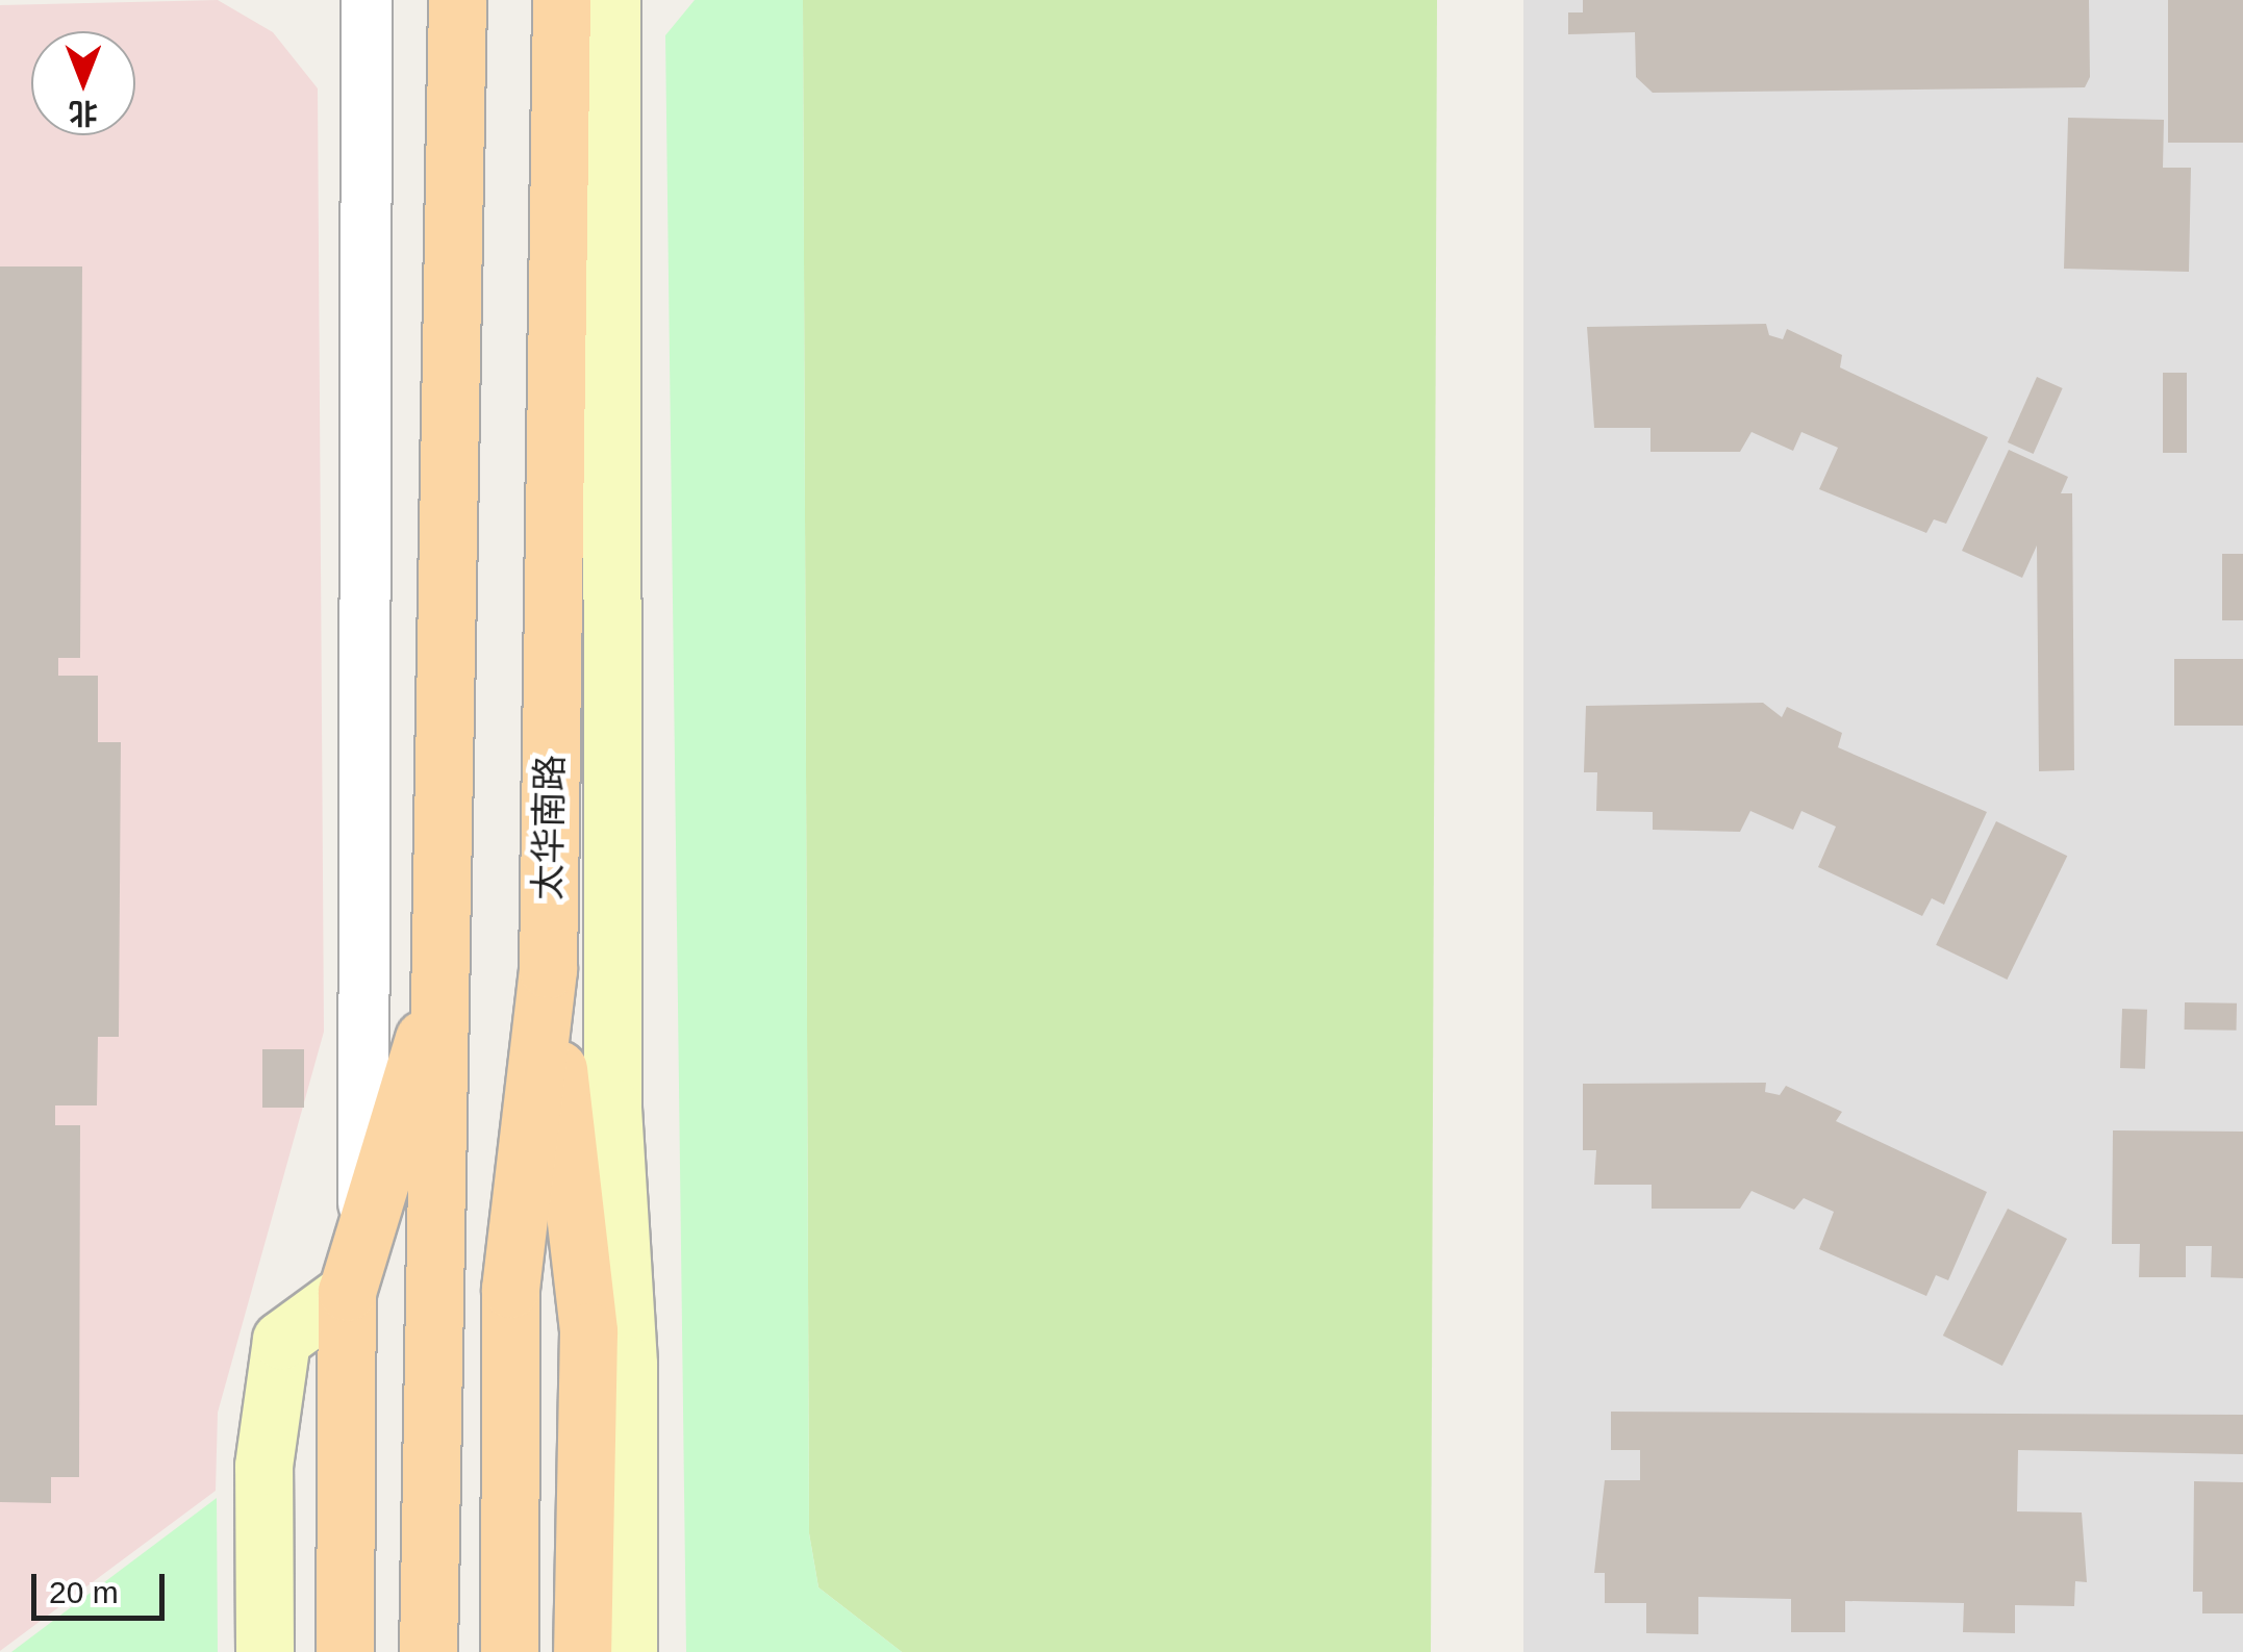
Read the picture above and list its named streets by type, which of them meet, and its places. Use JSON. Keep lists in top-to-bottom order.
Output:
{
  "streets": {
    "main road": ["太华南路"]
  },
  "scale_bar": "20 m",
  "north": "bottom"
}
